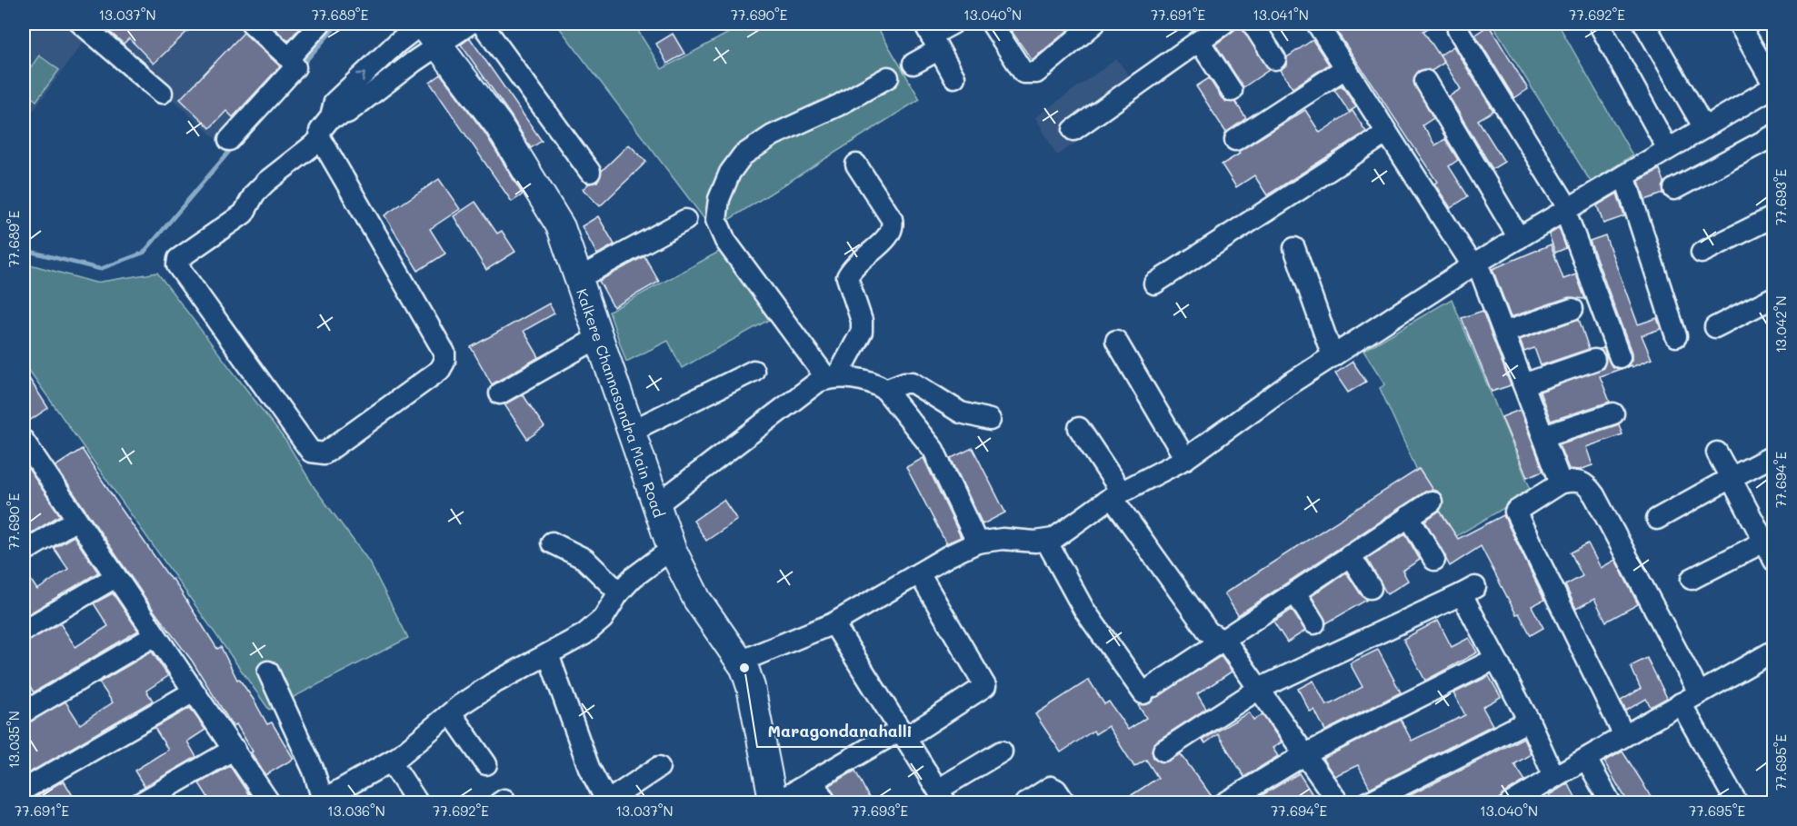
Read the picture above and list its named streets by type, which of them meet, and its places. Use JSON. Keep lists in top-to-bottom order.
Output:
{
  "streets": {
    "main road": ["Kalkere Channasandra Main Road"]
  },
  "places": ["Maragondanahalli"],
  "coordinates": [
    "13.037°N",
    "77.689°E",
    "77.690°E",
    "13.040°N",
    "77.691°E",
    "13.041°N",
    "77.692°E",
    "77.693°E",
    "13.042°N",
    "77.694°E",
    "13.035°N",
    "77.695°E",
    "13.036°N"
  ]
}
